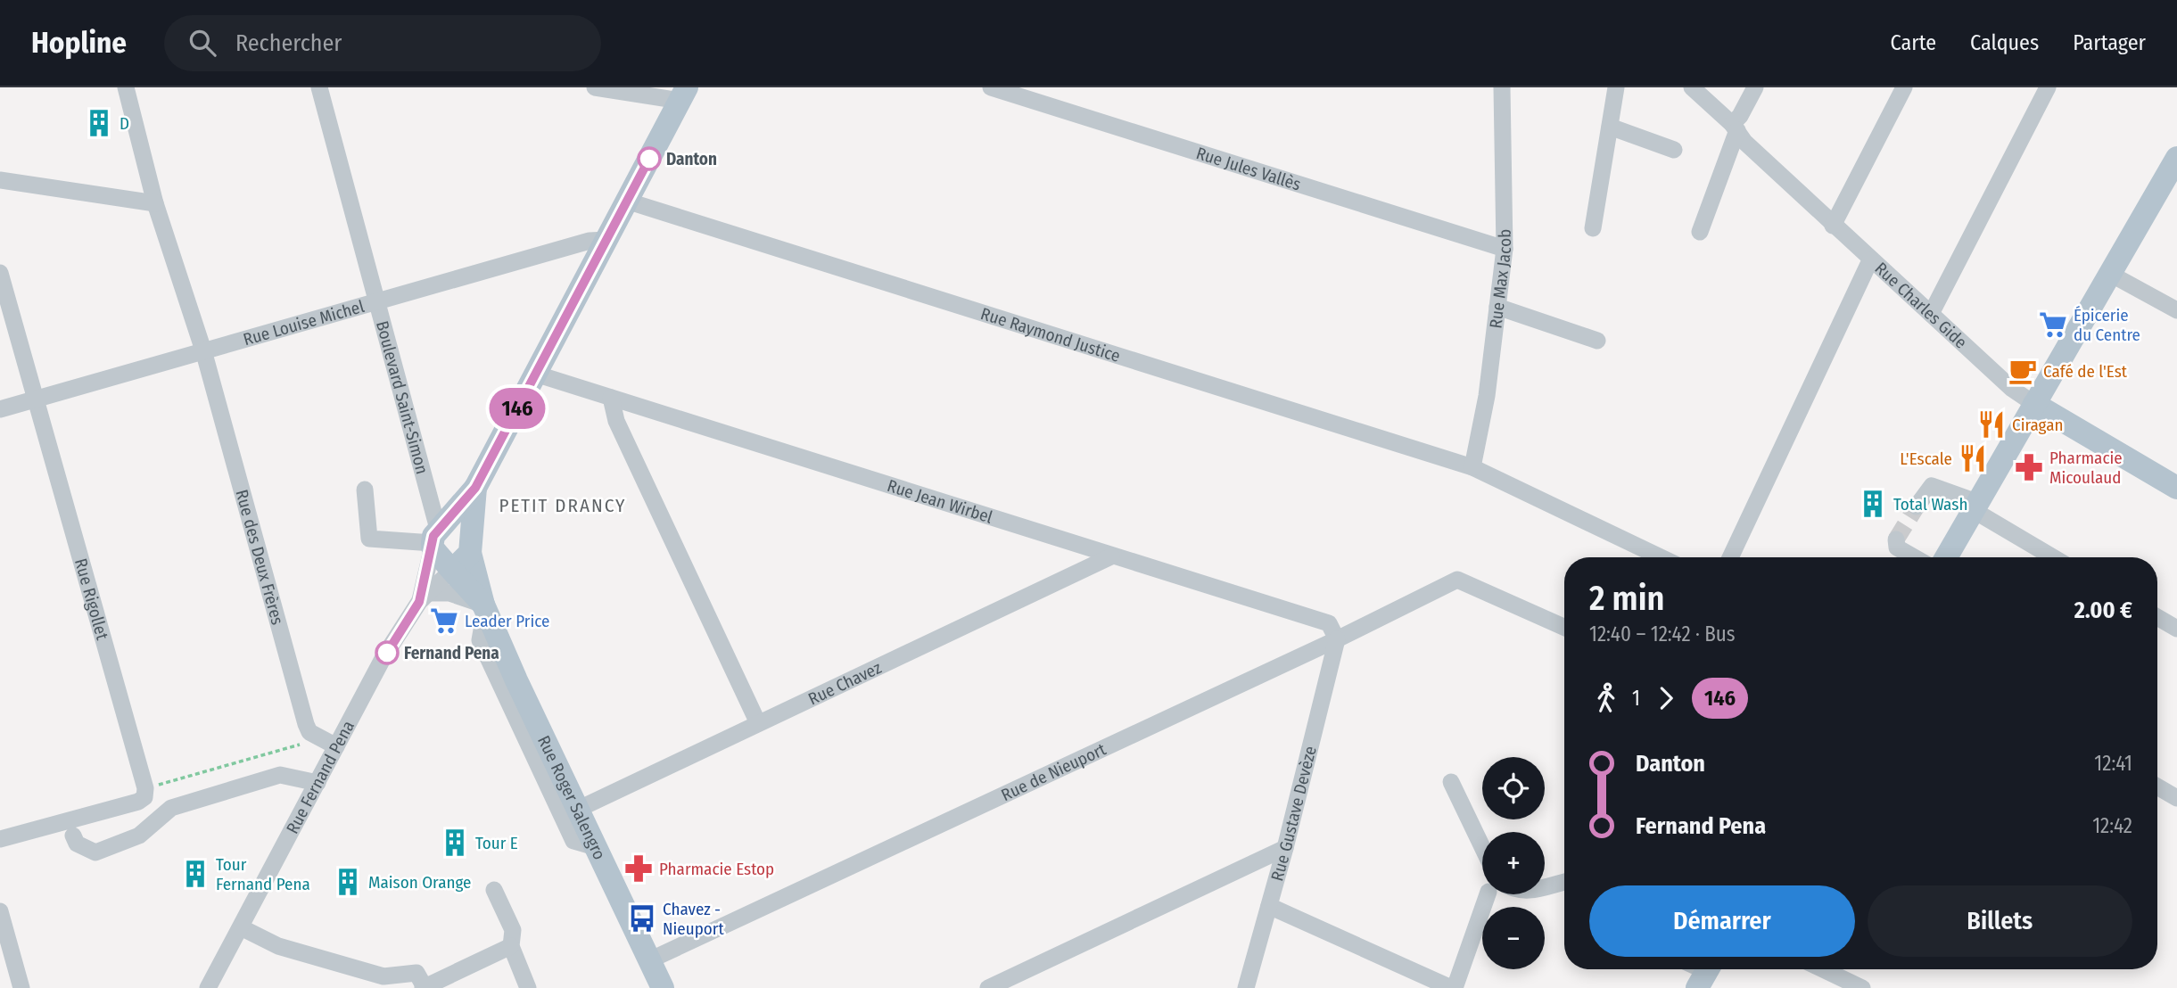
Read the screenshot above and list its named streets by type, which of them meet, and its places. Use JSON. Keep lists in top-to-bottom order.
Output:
{
  "streets": {
    "main road": ["Rue Charles Gide", "Rue Roger Salengro"],
    "street": [
      "Rue Jules Vallès",
      "Rue Max Jacob",
      "Rue Louise Michel",
      "Rue Raymond Justice",
      "Boulevard Saint-Simon",
      "Rue Jean Wirbel",
      "Rue des Deux Frères",
      "Rue Rigollet",
      "Rue Chavez",
      "Rue de Nieuport",
      "Rue Fernand Pena",
      "Rue Gustave Devèze"
    ]
  },
  "crossings": [
    ["Rue Jules Vallès", "Rue Max Jacob"],
    ["Rue Max Jacob", "Rue Raymond Justice"],
    ["Rue Louise Michel", "Boulevard Saint-Simon"],
    ["Rue Louise Michel", "Rue des Deux Frères"],
    ["Rue Louise Michel", "Rue Rigollet"],
    ["Boulevard Saint-Simon", "Rue Fernand Pena"],
    ["Boulevard Saint-Simon", "Rue Roger Salengro"],
    ["Rue Jean Wirbel", "Rue Chavez"],
    ["Rue Jean Wirbel", "Rue de Nieuport"],
    ["Rue Jean Wirbel", "Rue Gustave Devèze"],
    ["Rue des Deux Frères", "Rue Fernand Pena"],
    ["Rue Chavez", "Rue Roger Salengro"],
    ["Rue de Nieuport", "Rue Roger Salengro"],
    ["Rue de Nieuport", "Rue Gustave Devèze"],
    ["Rue Fernand Pena", "Rue Roger Salengro"]
  ],
  "districts": ["PETIT DRANCY"],
  "places": {
    "building": [
      "D",
      "Total Wash",
      "Tour E",
      "Tour Fernand Pena",
      "Maison Orange"
    ],
    "other": ["Danton", "Fernand Pena"],
    "supermarket": ["Épicerie du Centre", "Leader Price"],
    "cafe": ["Café de l'Est"],
    "restaurant": ["Ciragan", "L'Escale"],
    "pharmacy": ["Pharmacie Micoulaud", "Pharmacie Estop"],
    "bus stop": ["Chavez - Nieuport"]
  },
  "lines": ["bus line 146"],
  "page": {
    "header": "Hopline",
    "search": "Rechercher",
    "nav": ["Carte", "Calques", "Partager"],
    "on_map": "146",
    "heading": ["2 min", "12:40 – 12:42 · Bus", "2.00 €"],
    "legs": ["1", "146"],
    "list": [
      {
        "name": "Danton",
        "value": "12:41"
      },
      {
        "name": "Fernand Pena",
        "value": "12:42"
      }
    ],
    "map_buttons": ["+", "−"],
    "buttons": ["Démarrer", "Billets"]
  }
}
